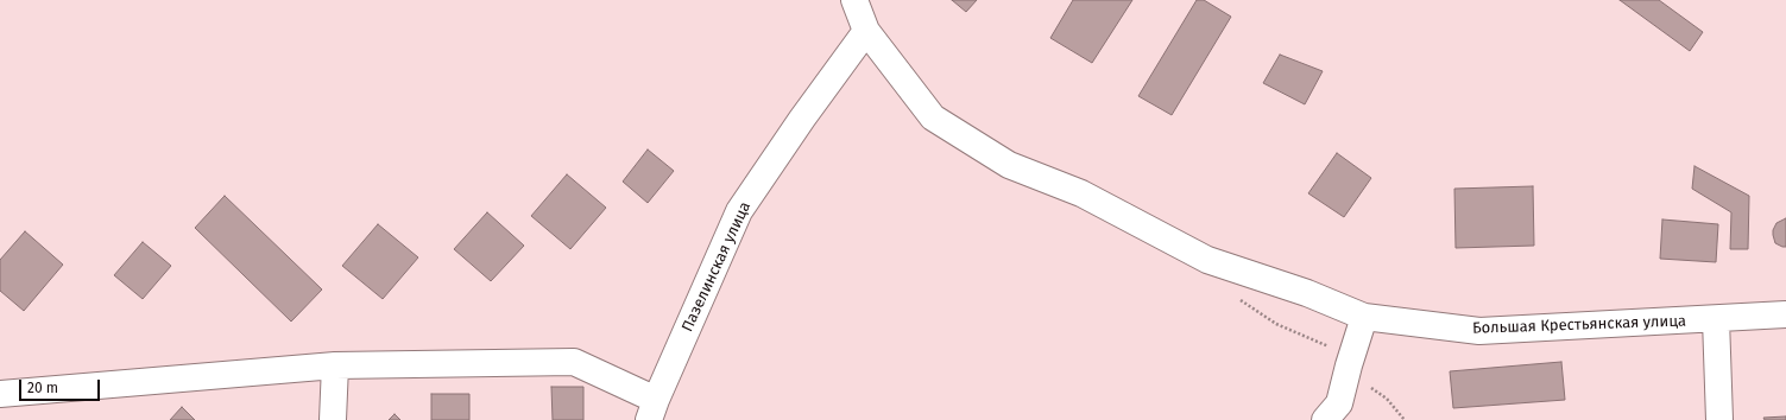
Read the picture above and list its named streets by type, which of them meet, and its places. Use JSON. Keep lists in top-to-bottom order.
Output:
{
  "streets": {
    "street": ["Пазелинская улица", "Большая Крестьянская улица"]
  },
  "crossings": [
    ["Пазелинская улица", "Большая Крестьянская улица"]
  ],
  "scale_bar": "20 m"
}
